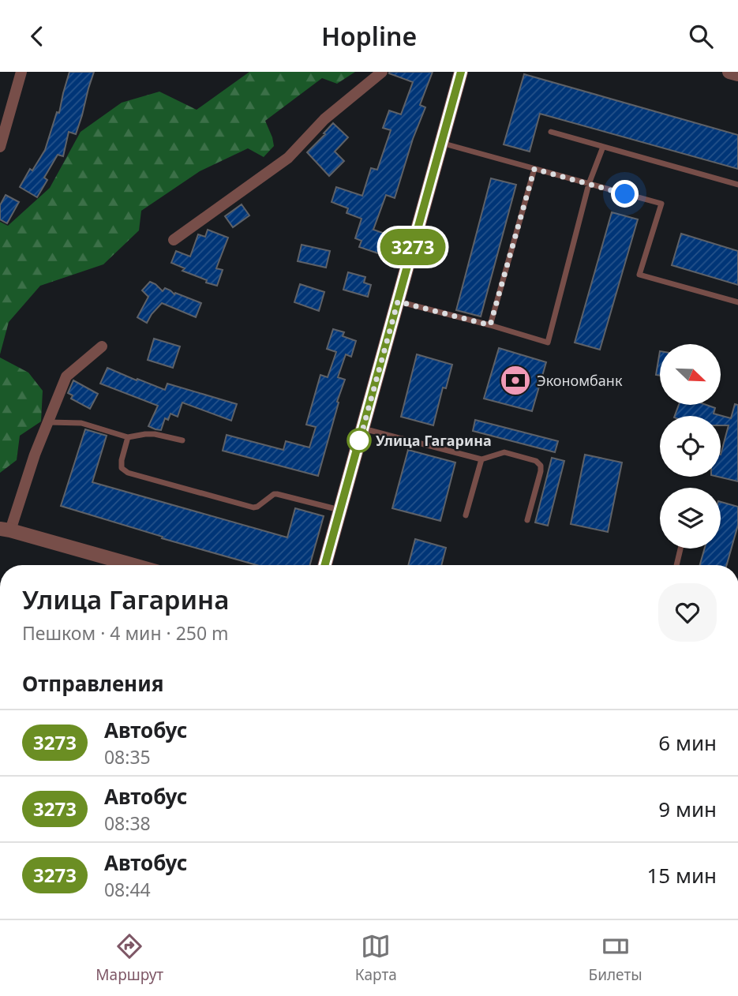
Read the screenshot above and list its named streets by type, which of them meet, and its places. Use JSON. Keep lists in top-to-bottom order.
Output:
{
  "places": {
    "bank": ["Экономбанк"],
    "other": ["Улица Гагарина"]
  },
  "lines": ["bus line 3273"],
  "north": "bottom right",
  "page": {
    "header": "Hopline",
    "on_map": "3273",
    "heading": [
      ["Улица Гагарина", "Пешком · 4 мин · 250 m"],
      "Отправления"
    ],
    "list": [
      {
        "mark": "3273",
        "name": "Автобус",
        "note": "08:35",
        "value": "6 мин"
      },
      {
        "mark": "3273",
        "name": "Автобус",
        "note": "08:38",
        "value": "9 мин"
      },
      {
        "mark": "3273",
        "name": "Автобус",
        "note": "08:44",
        "value": "15 мин"
      }
    ],
    "tabs": ["Маршрут", "Карта", "Билеты"]
  }
}
